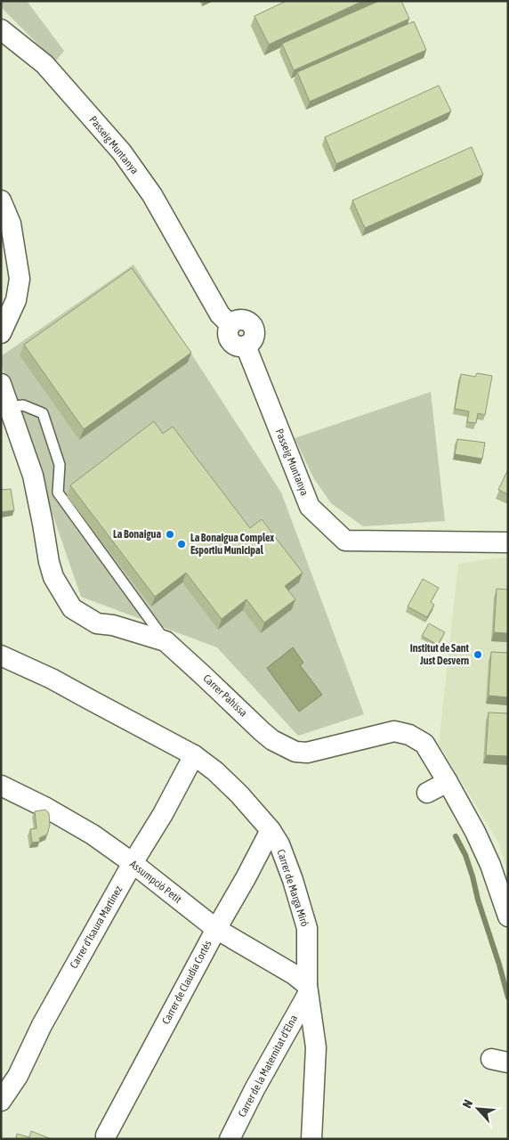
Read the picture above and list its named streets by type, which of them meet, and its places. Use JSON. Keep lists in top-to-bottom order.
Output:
{
  "streets": {
    "street": [
      "Passeig Muntanya",
      "Carrer Pahissa",
      "Assumpció Petit",
      "Carrer de Marga Miró",
      "Carrer d'Isaura Martínez",
      "Carrer de Claudia Cortés",
      "Carrer de la Maternitat d'Elna"
    ]
  },
  "crossings": [
    ["Assumpció Petit", "Carrer de Marga Miró"],
    ["Assumpció Petit", "Carrer d'Isaura Martínez"],
    ["Assumpció Petit", "Carrer de Claudia Cortés"],
    ["Assumpció Petit", "Carrer de la Maternitat d'Elna"],
    ["Carrer de Marga Miró", "Carrer d'Isaura Martínez"],
    ["Carrer de Marga Miró", "Carrer de Claudia Cortés"],
    ["Carrer de Marga Miró", "Carrer de la Maternitat d'Elna"]
  ],
  "places": ["La Bonaigua", "La Bonaigua Complex Esportiu Municipal", "Institut de Sant Just Desvern"],
  "north": "top left"
}
